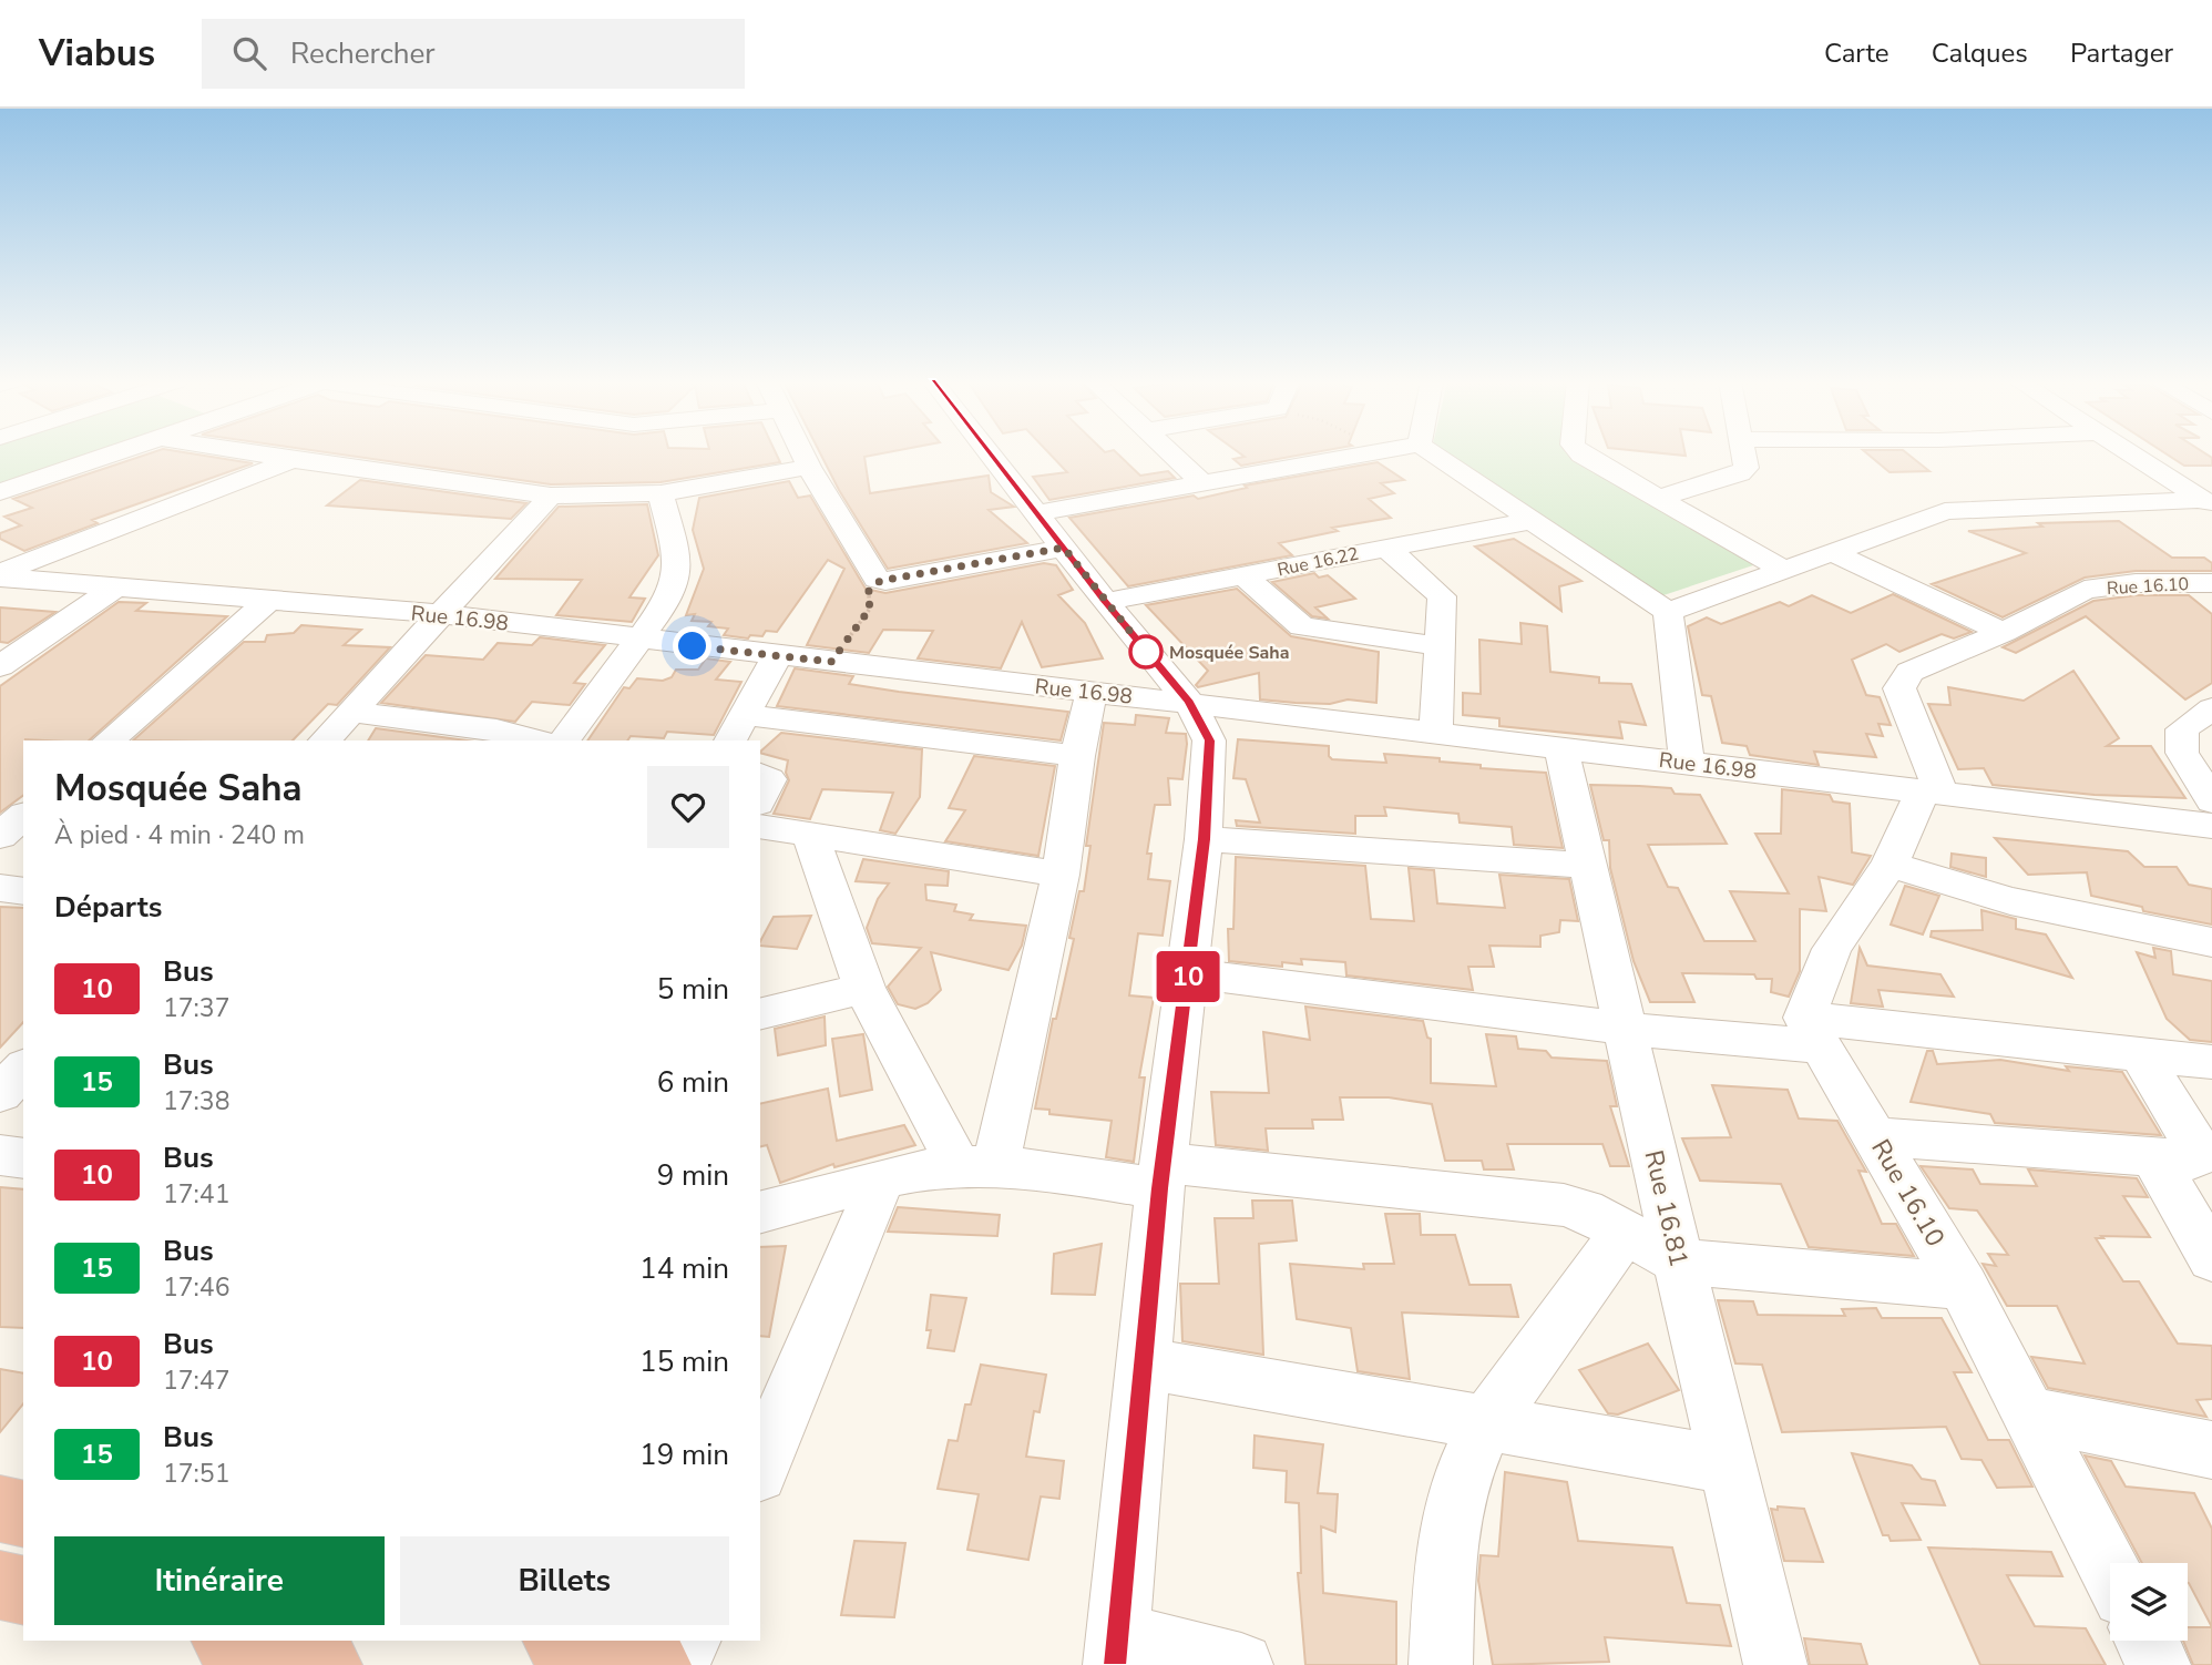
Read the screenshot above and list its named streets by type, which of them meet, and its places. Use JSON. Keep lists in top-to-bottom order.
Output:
{
  "streets": {
    "street": [
      "Rue 16.22",
      "Rue 16.10",
      "Rue 16.98",
      "Rue 16.81"
    ]
  },
  "crossings": [
    ["Rue 16.10", "Rue 16.98"],
    ["Rue 16.98", "Rue 16.81"]
  ],
  "places": ["Mosquée Saha"],
  "lines": ["bus line 10"],
  "page": {
    "header": "Viabus",
    "search": "Rechercher",
    "nav": ["Carte", "Calques", "Partager"],
    "on_map": "10",
    "heading": [
      ["Mosquée Saha", "À pied · 4 min · 240 m"],
      "Départs"
    ],
    "list": [
      {
        "mark": "10",
        "name": "Bus",
        "note": "17:37",
        "value": "5 min"
      },
      {
        "mark": "15",
        "name": "Bus",
        "note": "17:38",
        "value": "6 min"
      },
      {
        "mark": "10",
        "name": "Bus",
        "note": "17:41",
        "value": "9 min"
      },
      {
        "mark": "15",
        "name": "Bus",
        "note": "17:46",
        "value": "14 min"
      },
      {
        "mark": "10",
        "name": "Bus",
        "note": "17:47",
        "value": "15 min"
      },
      {
        "mark": "15",
        "name": "Bus",
        "note": "17:51",
        "value": "19 min"
      }
    ],
    "buttons": ["Itinéraire", "Billets"]
  }
}
